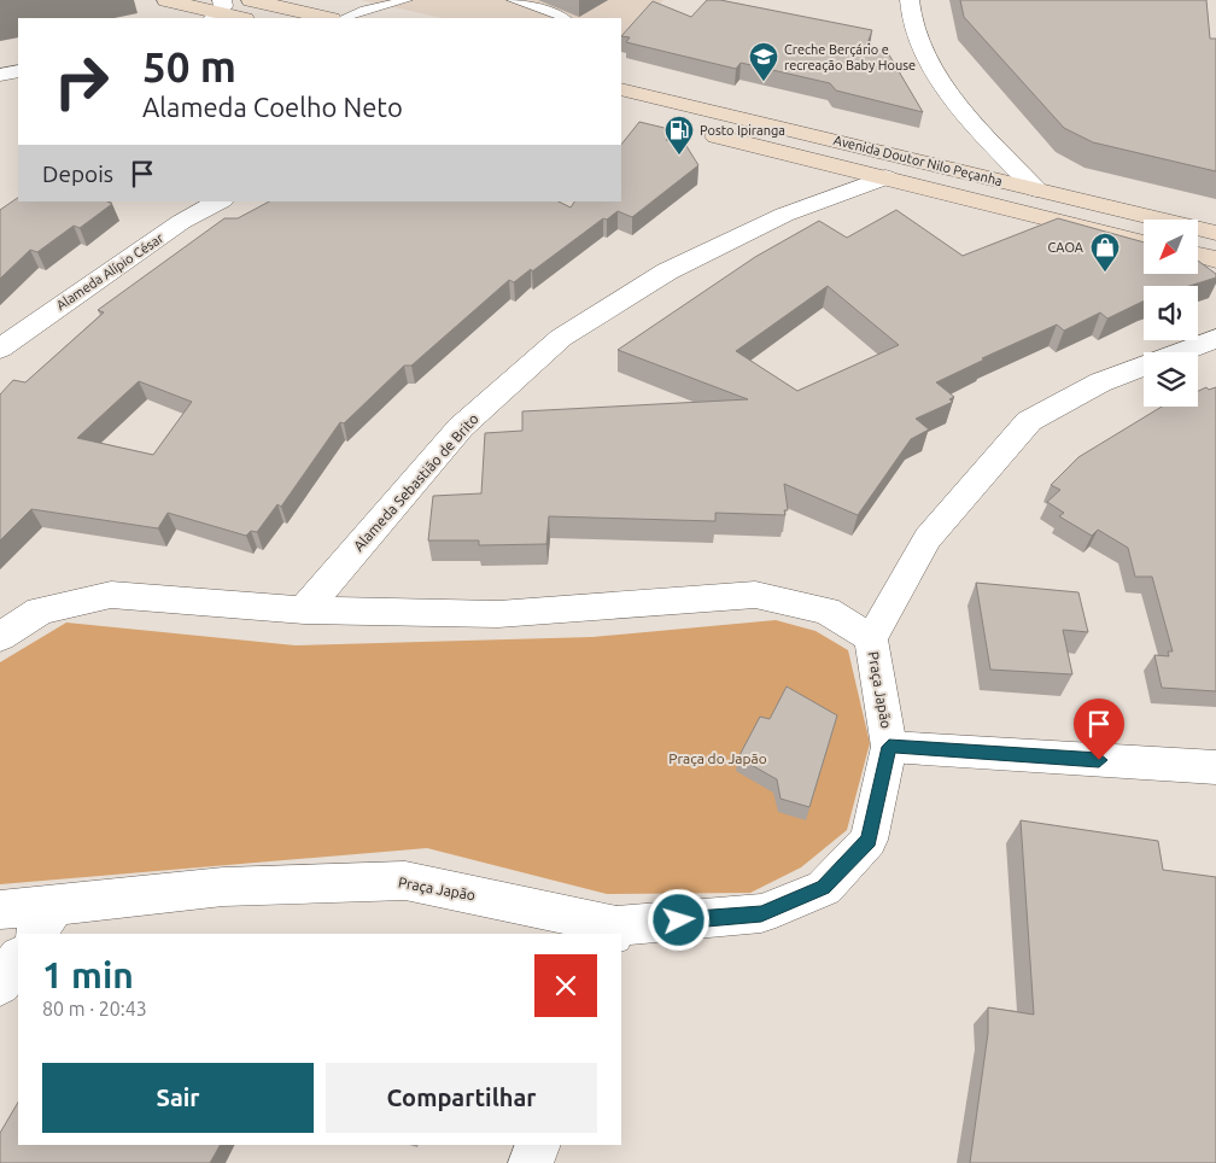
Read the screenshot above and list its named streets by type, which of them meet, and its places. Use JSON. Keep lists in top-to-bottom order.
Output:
{
  "streets": {
    "main road": ["Avenida Doutor Nilo Peçanha"],
    "street": ["Alameda Alípio César", "Alameda Sebastião de Brito", "Praça Japão"]
  },
  "crossings": [
    ["Avenida Doutor Nilo Peçanha", "Alameda Sebastião de Brito"],
    ["Alameda Sebastião de Brito", "Praça Japão"]
  ],
  "parks": ["Praça do Japão"],
  "places": {
    "school or university": ["Creche Berçário e recreação Baby House"],
    "fuel station": ["Posto Ipiranga"],
    "shop": ["CAOA"]
  },
  "north": "bottom left",
  "page": {
    "turn": ["50 m", "Alameda Coelho Neto"],
    "then": "Depois",
    "heading": ["1 min", "80 m · 20:43"],
    "buttons": ["Sair", "Compartilhar"]
  }
}
